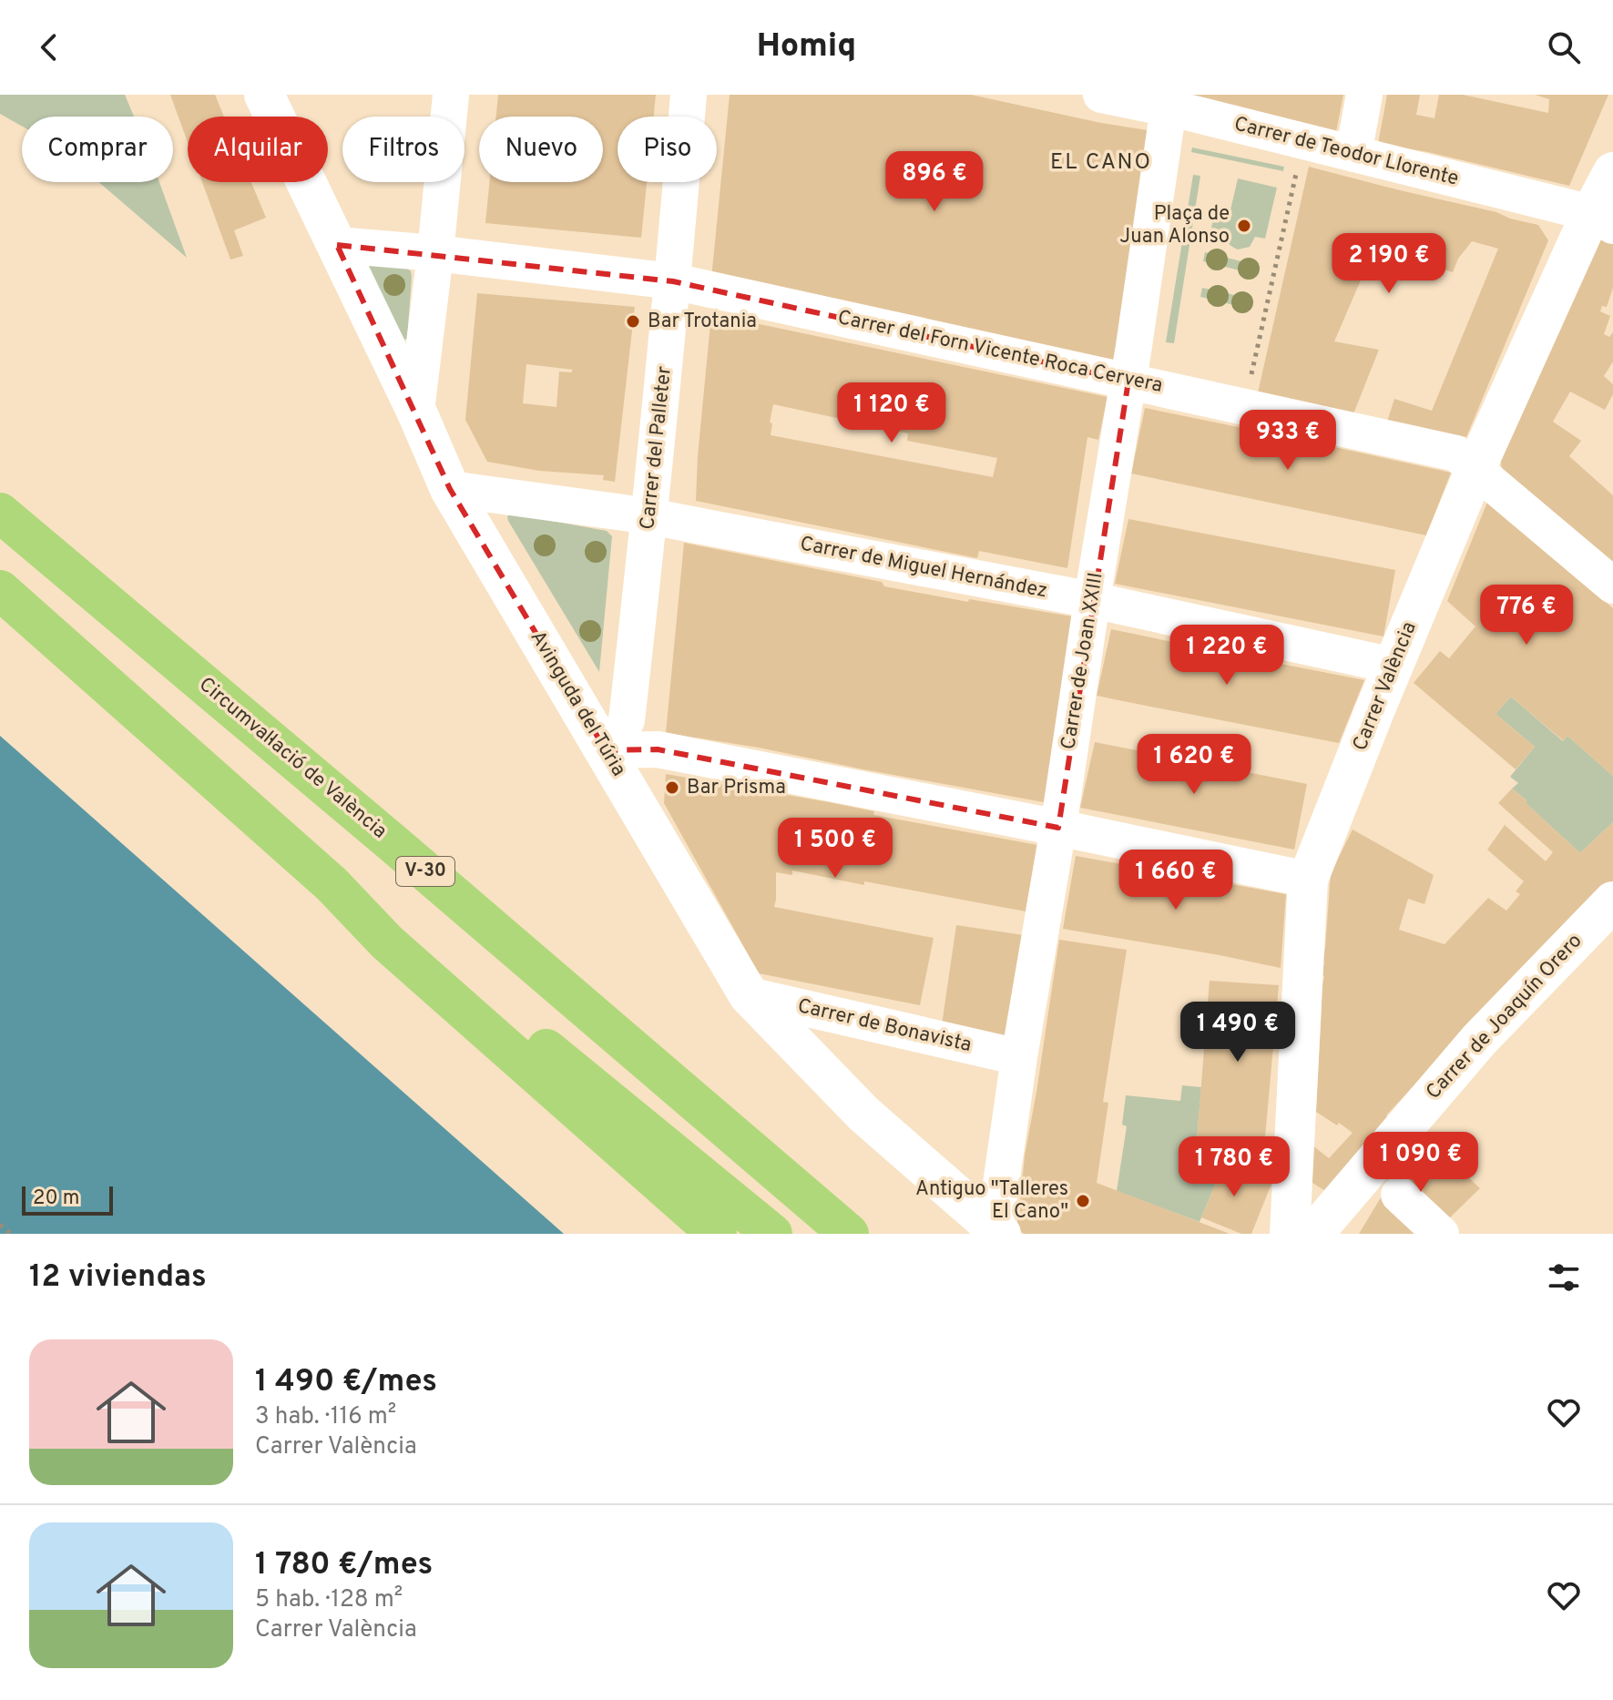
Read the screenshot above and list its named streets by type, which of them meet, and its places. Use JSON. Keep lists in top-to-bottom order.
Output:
{
  "streets": {
    "highway": ["Circumval·lació de València", "V-30"],
    "street": [
      "Carrer de Teodor Llorente",
      "Carrer del Forn Vicente Roca Cervera",
      "Carrer del Palleter",
      "Carrer de Miguel Hernández",
      "Carrer de Joan XXIII",
      "Carrer València",
      "Avinguda del Túria",
      "Carrer de Joaquín Orero",
      "Carrer de Bonavista"
    ]
  },
  "crossings": [
    ["Carrer de Teodor Llorente", "Carrer de Joan XXIII"],
    ["Carrer de Teodor Llorente", "Carrer València"],
    ["Carrer del Forn Vicente Roca Cervera", "Carrer del Palleter"],
    ["Carrer del Forn Vicente Roca Cervera", "Carrer de Joan XXIII"],
    ["Carrer del Forn Vicente Roca Cervera", "Carrer València"],
    ["Carrer del Forn Vicente Roca Cervera", "Avinguda del Túria"],
    ["Carrer del Palleter", "Carrer de Miguel Hernández"],
    ["Carrer del Palleter", "Avinguda del Túria"],
    ["Carrer de Miguel Hernández", "Carrer de Joan XXIII"],
    ["Carrer de Miguel Hernández", "Carrer València"],
    ["Carrer de Miguel Hernández", "Avinguda del Túria"],
    ["Carrer de Joan XXIII", "Avinguda del Túria"],
    ["Carrer de Joan XXIII", "Carrer de Bonavista"],
    ["Avinguda del Túria", "Carrer de Bonavista"]
  ],
  "districts": ["EL CANO"],
  "places": [
    "Plaça de Juan Alonso",
    "Bar Trotania",
    "Bar Prisma",
    "Antiguo \"Talleres El Cano\""
  ],
  "scale_bar": "20 m",
  "page": {
    "header": "Homiq",
    "chip": [
      "Comprar",
      "Alquilar",
      "Filtros",
      "Nuevo",
      "Piso"
    ],
    "price": [
      "896 €",
      "2 190 €",
      "1 120 €",
      "933 €",
      "776 €",
      "1 220 €",
      "1 620 €",
      "1 500 €",
      "1 660 €",
      "1 490 €",
      "1 090 €",
      "1 780 €"
    ],
    "scale": "20 m",
    "heading": "12 viviendas",
    "list": [
      {
        "name": "1 490 €/mes",
        "note": "3 hab. · 116 m² · Carrer València"
      },
      {
        "name": "1 780 €/mes",
        "note": "5 hab. · 128 m² · Carrer València"
      }
    ]
  }
}
